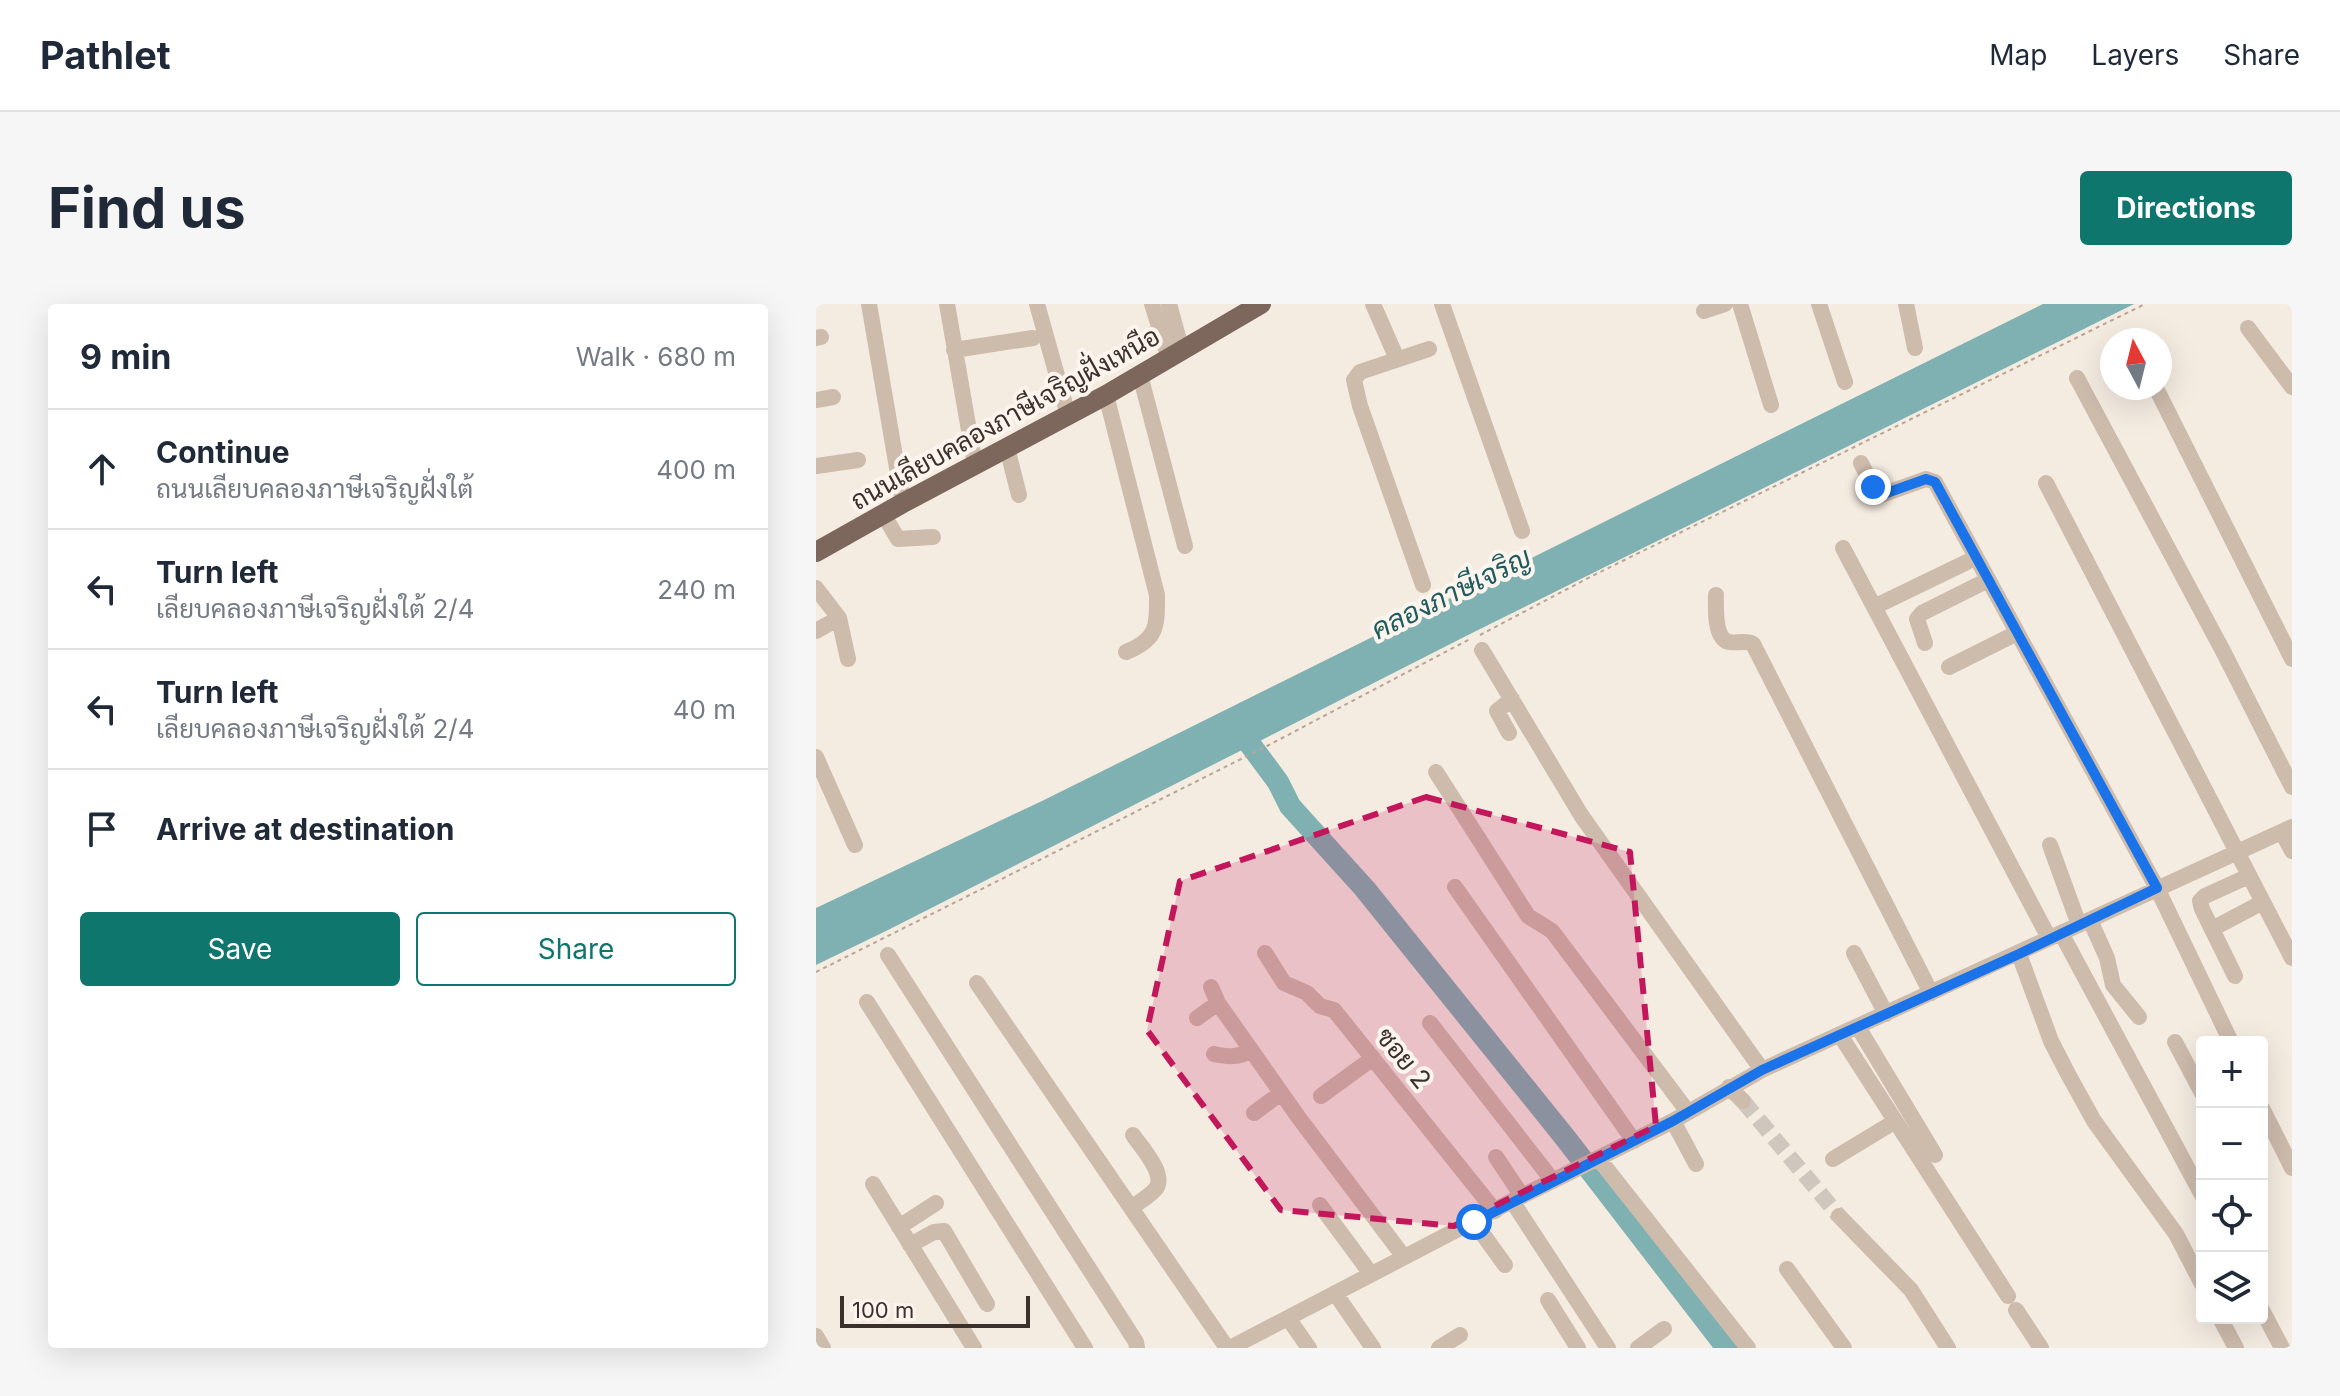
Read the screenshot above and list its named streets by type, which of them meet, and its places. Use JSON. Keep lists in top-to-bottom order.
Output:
{
  "streets": {
    "main road": ["ถนนเลียบคลองภาษีเจริญฝั่งเหนือ"],
    "street": ["ซอย 2"]
  },
  "water": ["คลองภาษีเจริญ"],
  "scale_bar": "100 m",
  "north": "top",
  "page": {
    "header": "Pathlet",
    "nav": ["Map", "Layers", "Share"],
    "buttons": [
      "Directions",
      ["Save", "Share"]
    ],
    "title": "Find us",
    "heading": ["9 min", "Walk · 680 m"],
    "list": [
      ["Continue", "ถนนเลียบคลองภาษีเจริญฝั่งใต้", "400 m"],
      ["Turn left", "เลียบคลองภาษีเจริญฝั่งใต้ 2/4", "240 m"],
      ["Turn left", "เลียบคลองภาษีเจริญฝั่งใต้ 2/4", "40 m"],
      "Arrive at destination"
    ],
    "map_buttons": ["+", "−"],
    "scale": "100 m"
  }
}
